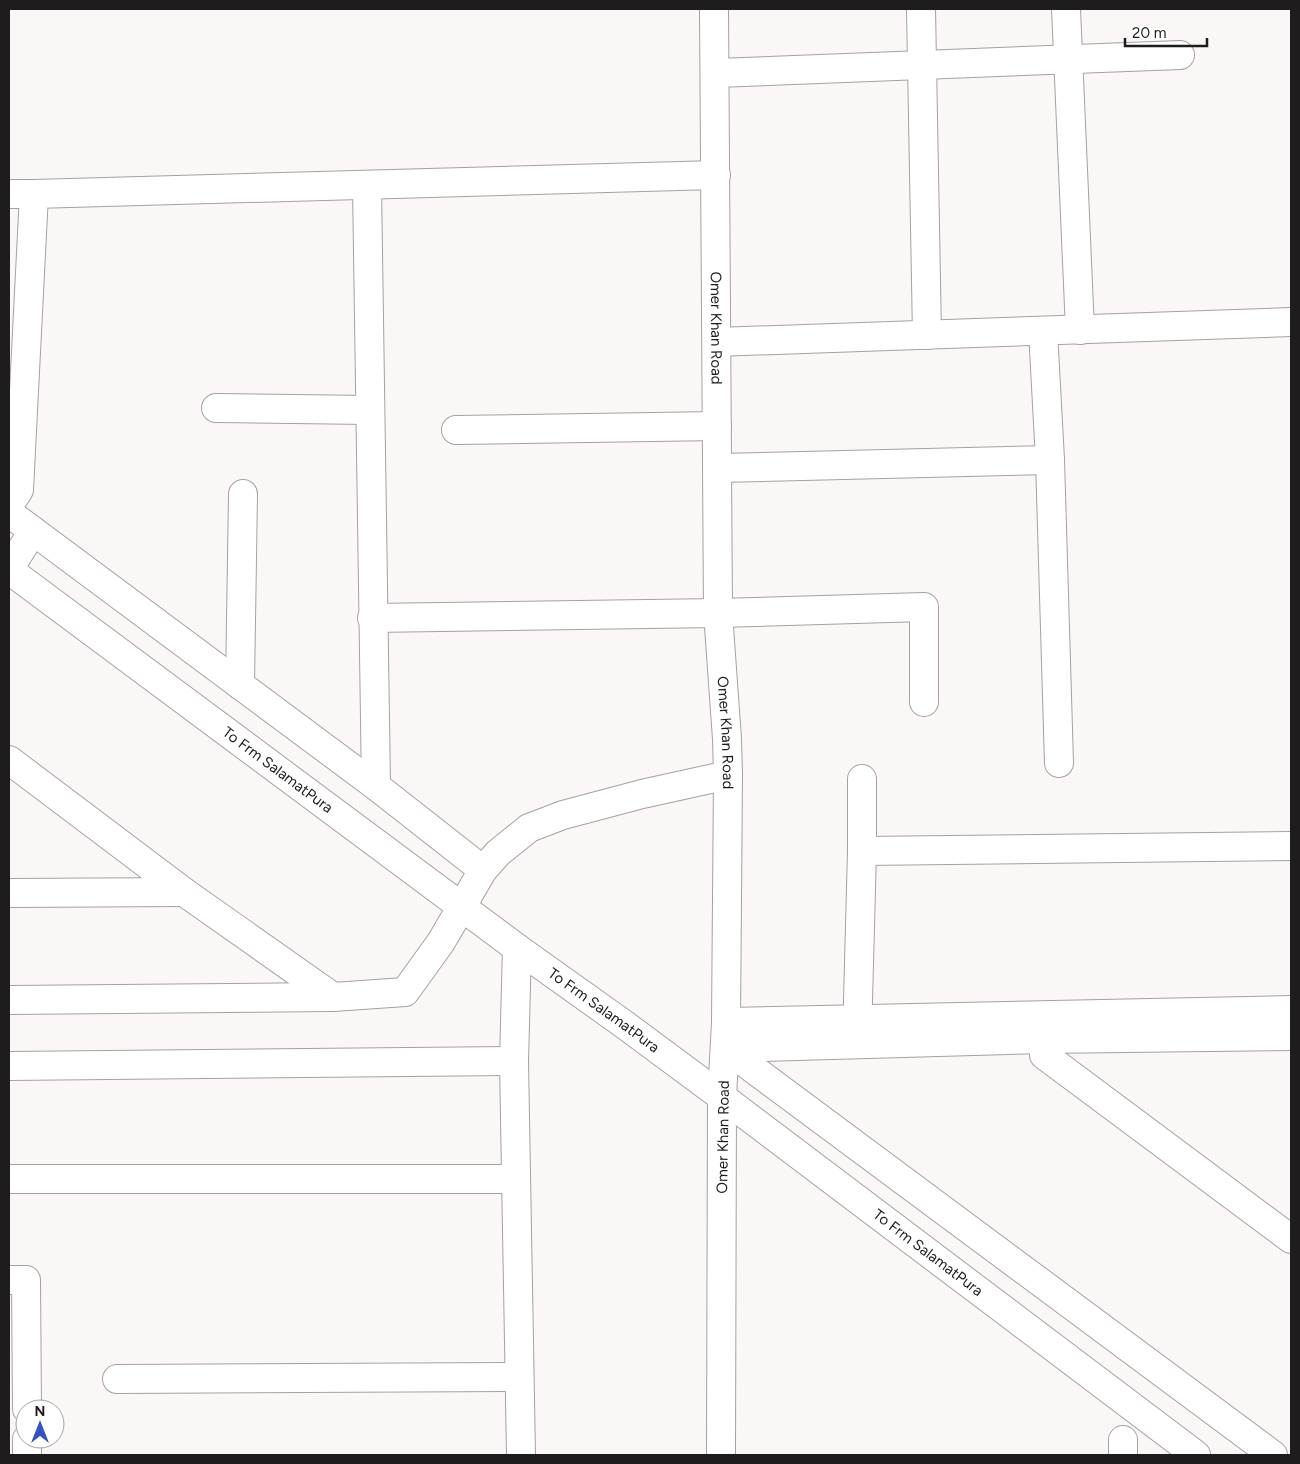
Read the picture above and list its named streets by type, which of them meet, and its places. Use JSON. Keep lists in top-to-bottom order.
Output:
{
  "streets": {
    "street": ["Omer Khan Road", "To Frm SalamatPura"]
  },
  "crossings": [
    ["Omer Khan Road", "To Frm SalamatPura"]
  ],
  "scale_bar": "20 m",
  "north": "top"
}
